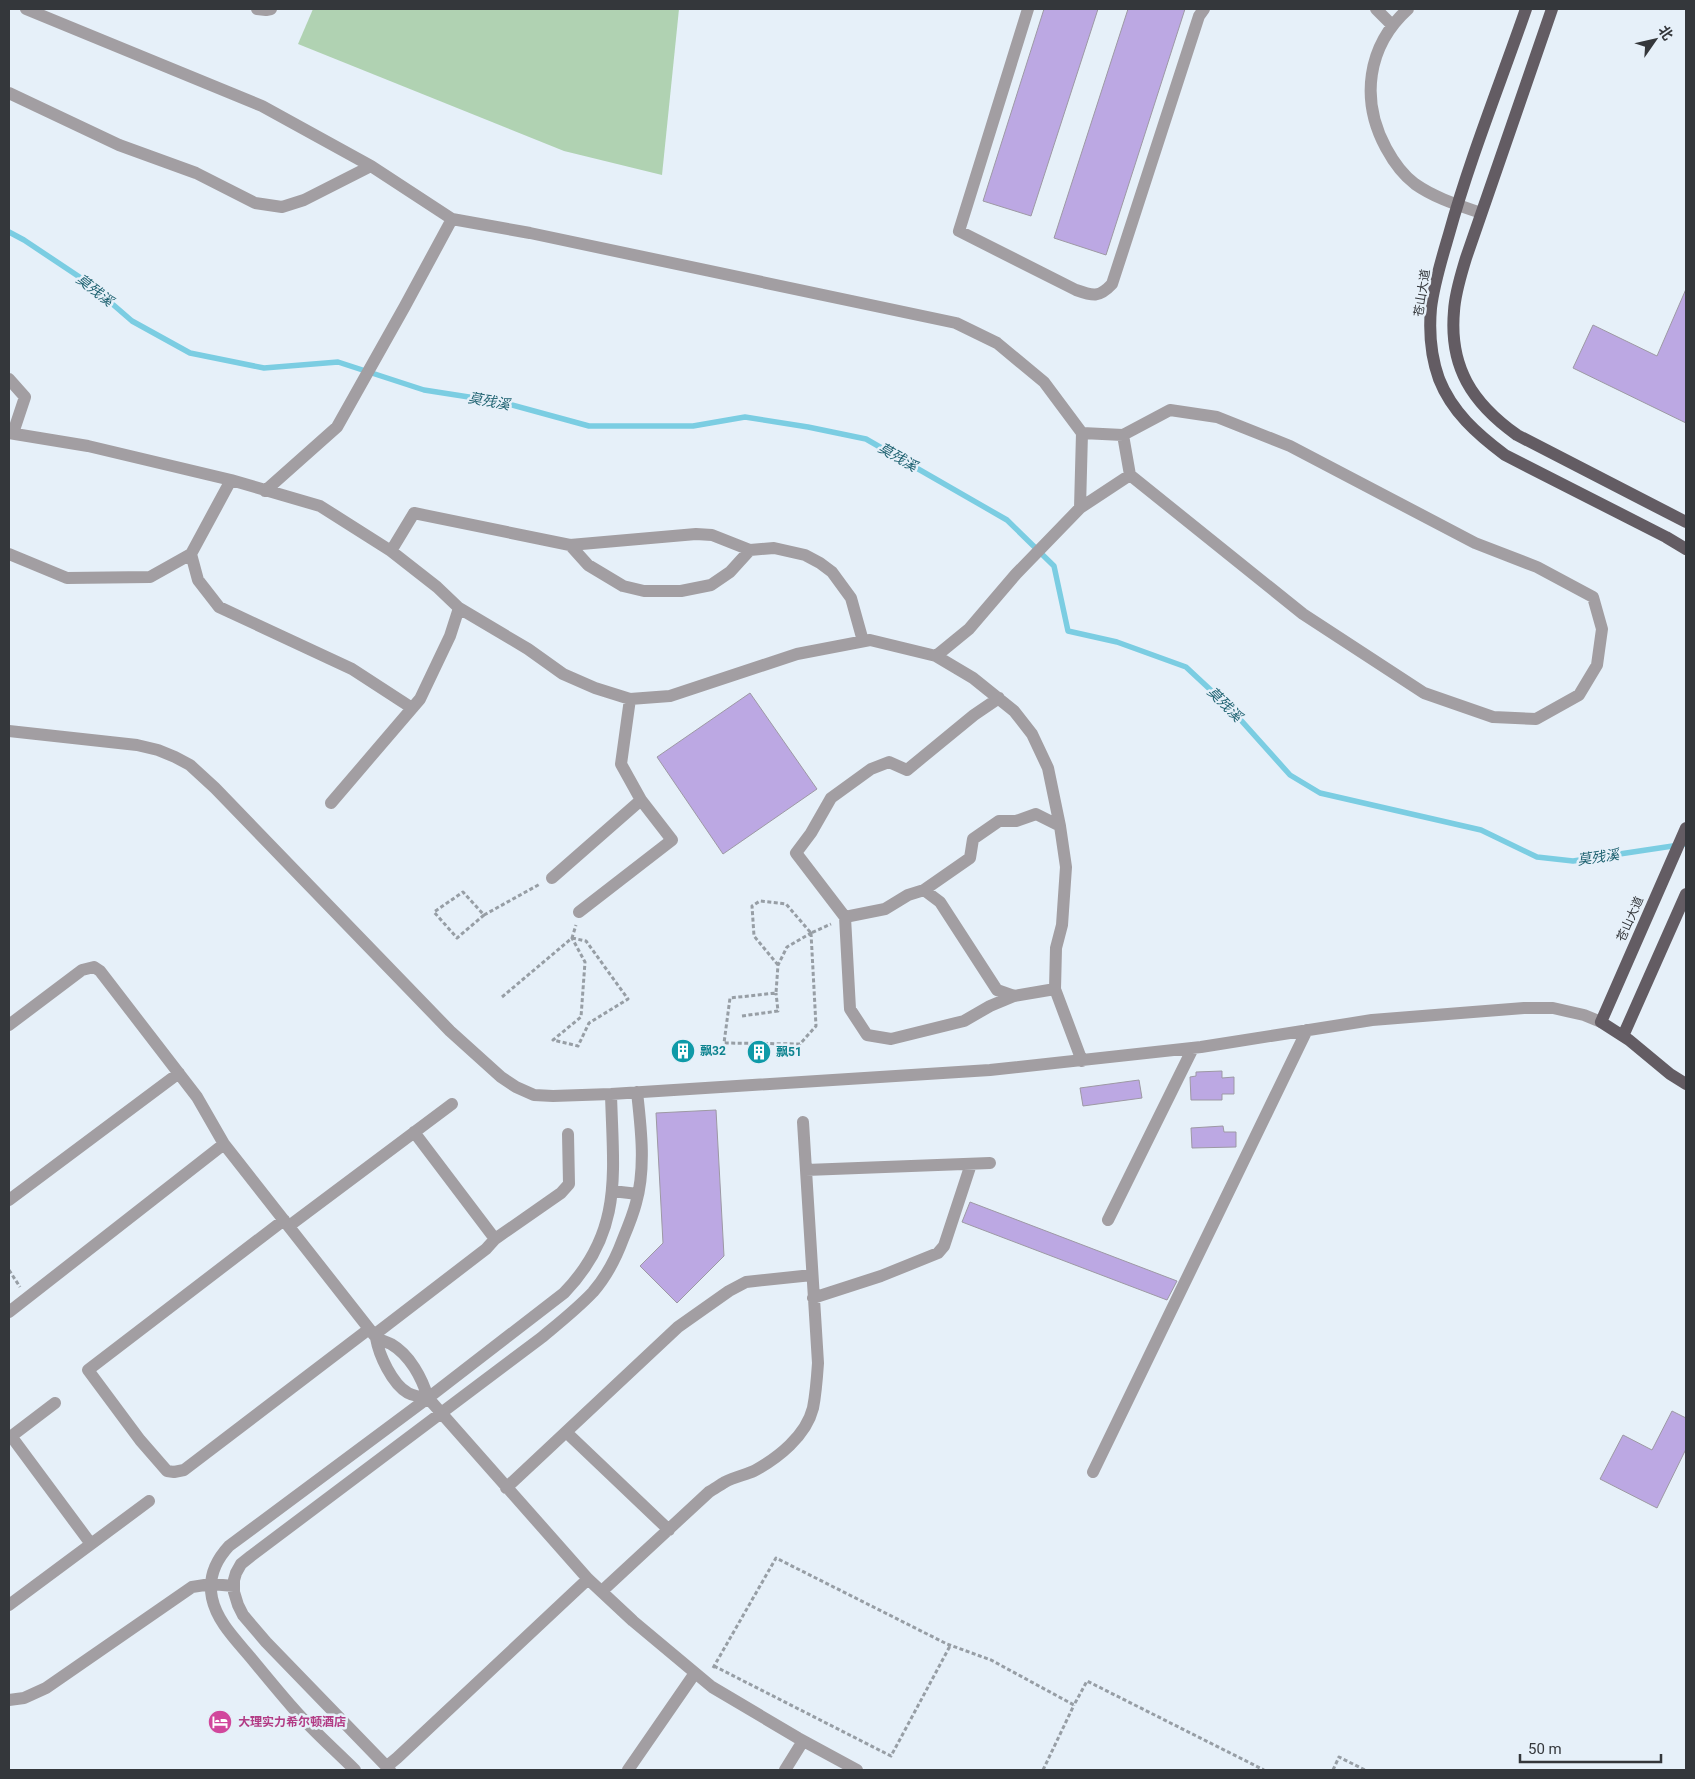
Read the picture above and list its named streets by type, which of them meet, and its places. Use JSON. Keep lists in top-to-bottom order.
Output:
{
  "streets": {
    "main road": ["苍山大道"]
  },
  "water": ["莫残溪"],
  "places": {
    "building": ["飘32", "飘51"],
    "hotel": ["大理实力希尔顿酒店"]
  },
  "scale_bar": "50 m",
  "north": "top right"
}
